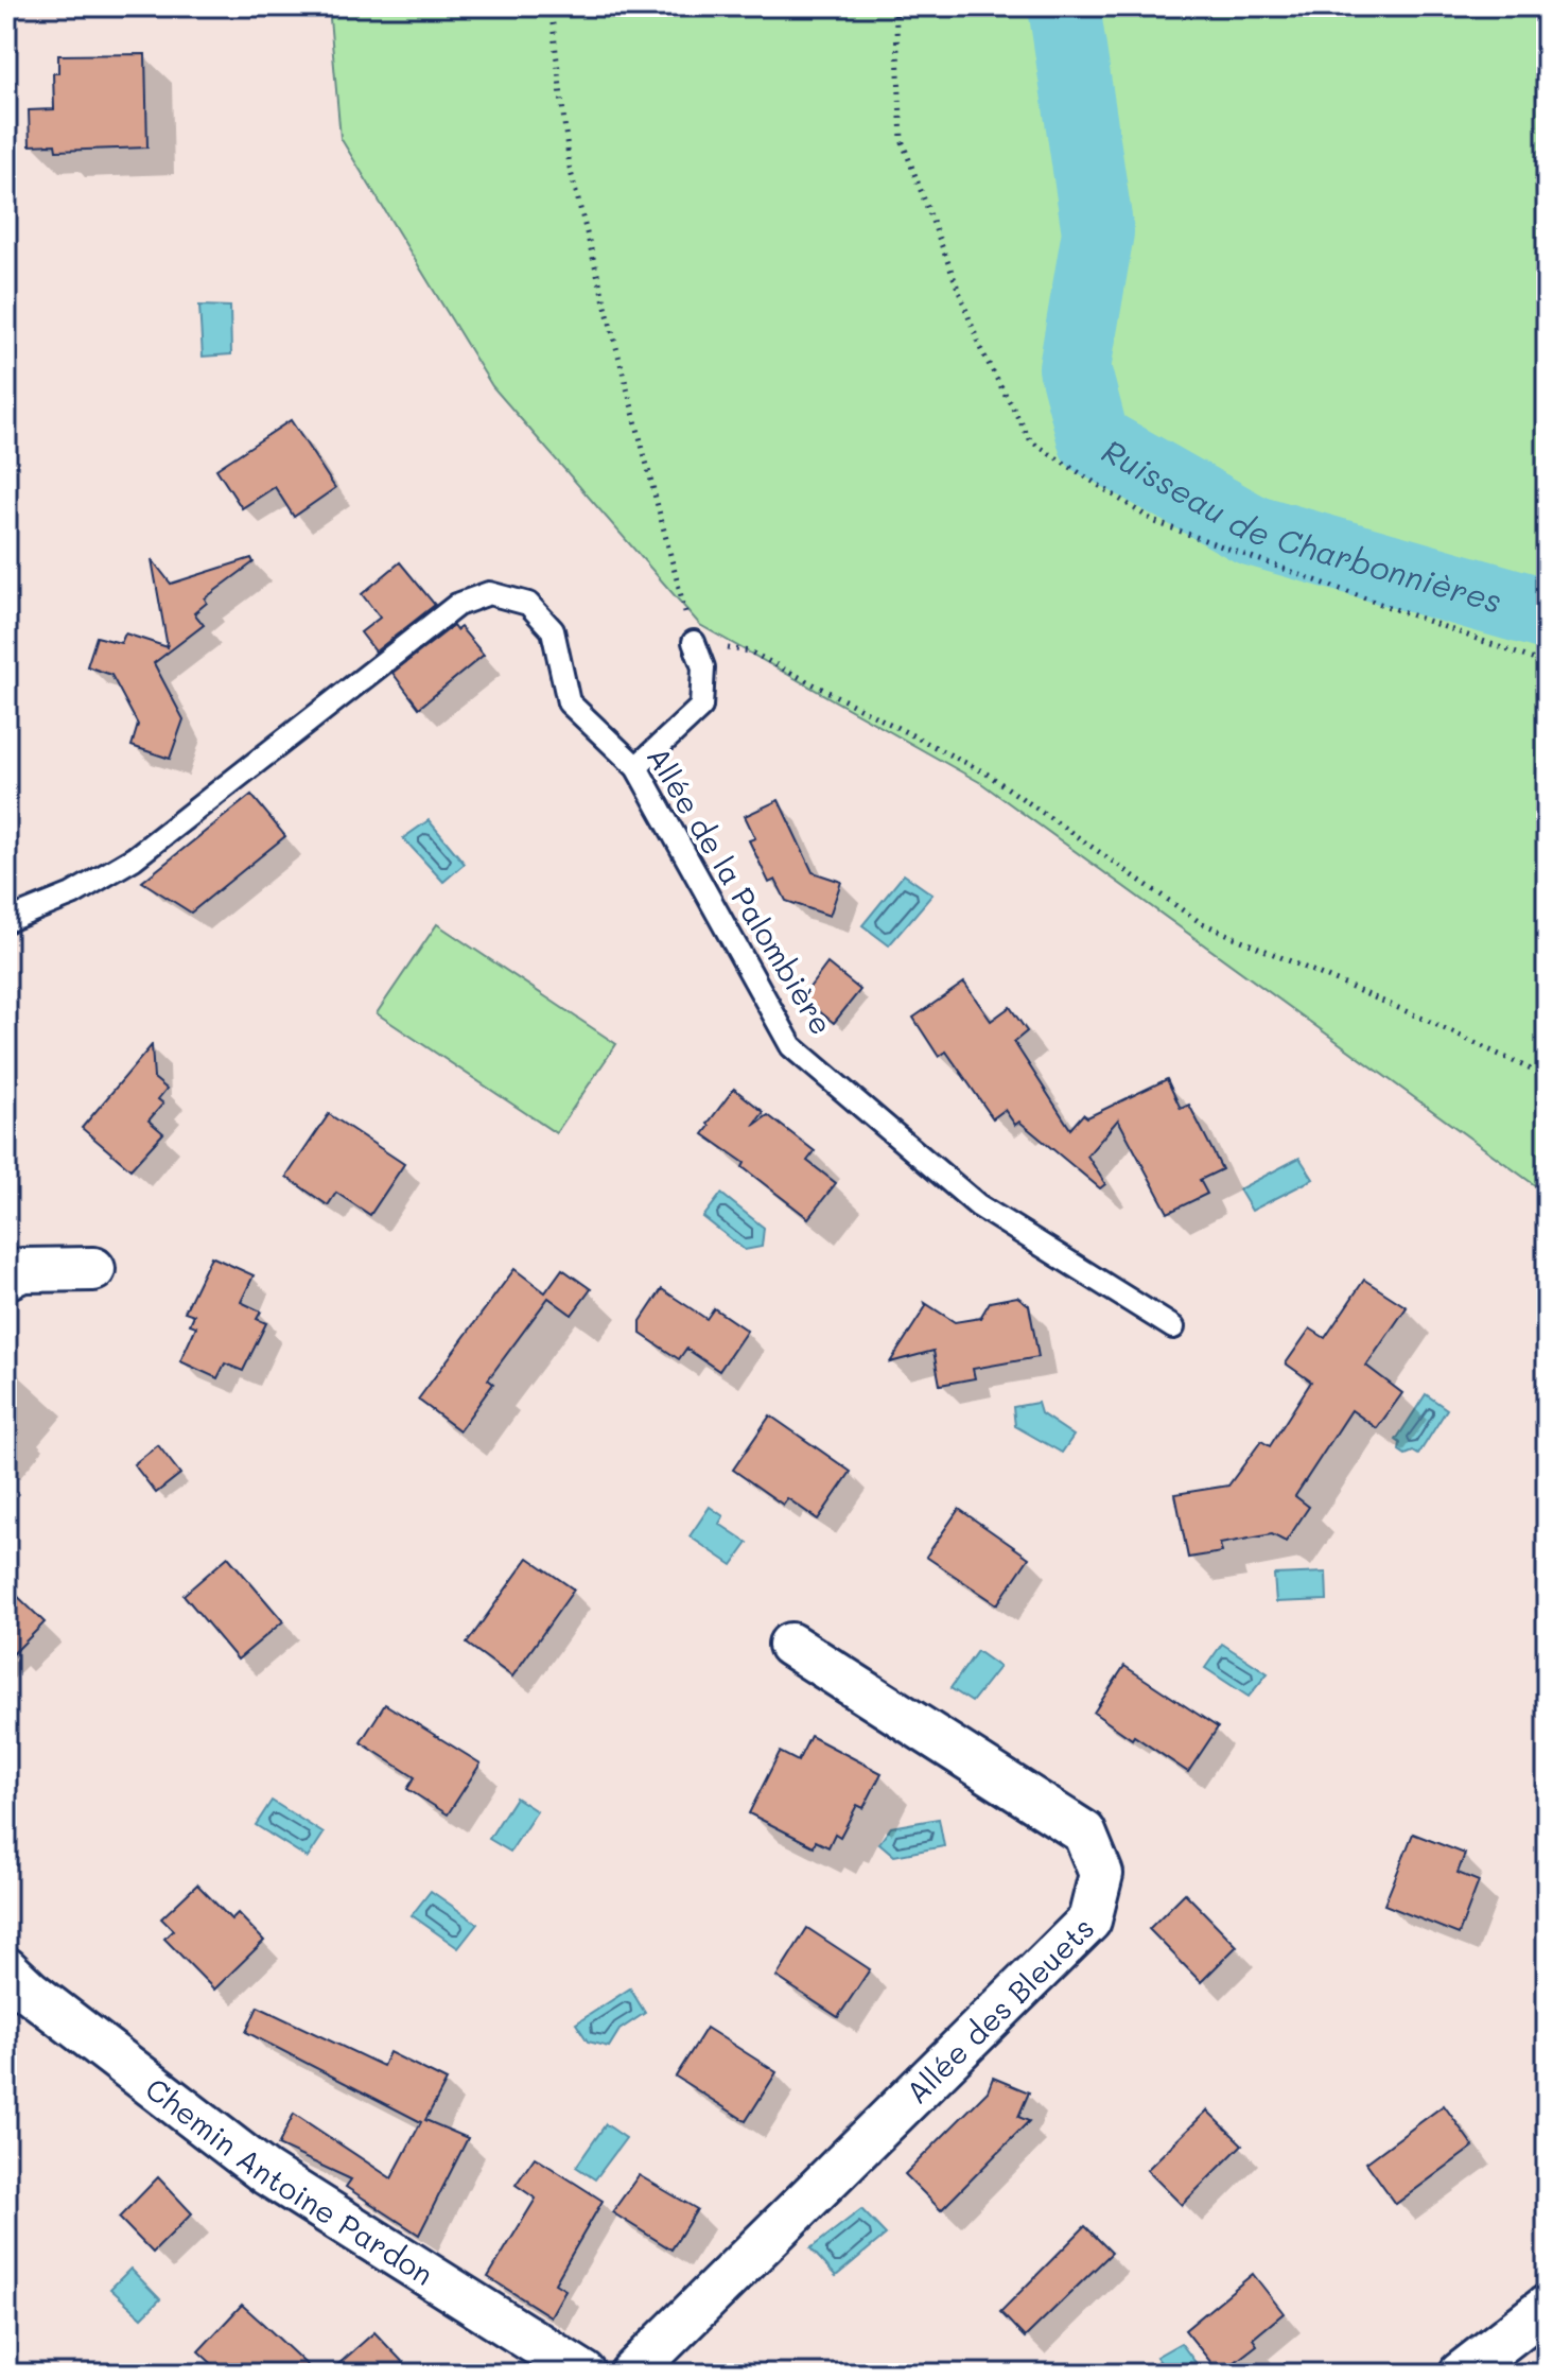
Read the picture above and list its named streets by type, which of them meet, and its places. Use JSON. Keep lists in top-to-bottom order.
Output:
{
  "streets": {
    "street": ["Allée des Bleuets", "Chemin Antoine Pardon"],
    "lane": ["Allée de la Palombière"]
  },
  "water": ["Ruisseau de Charbonnières"]
}
